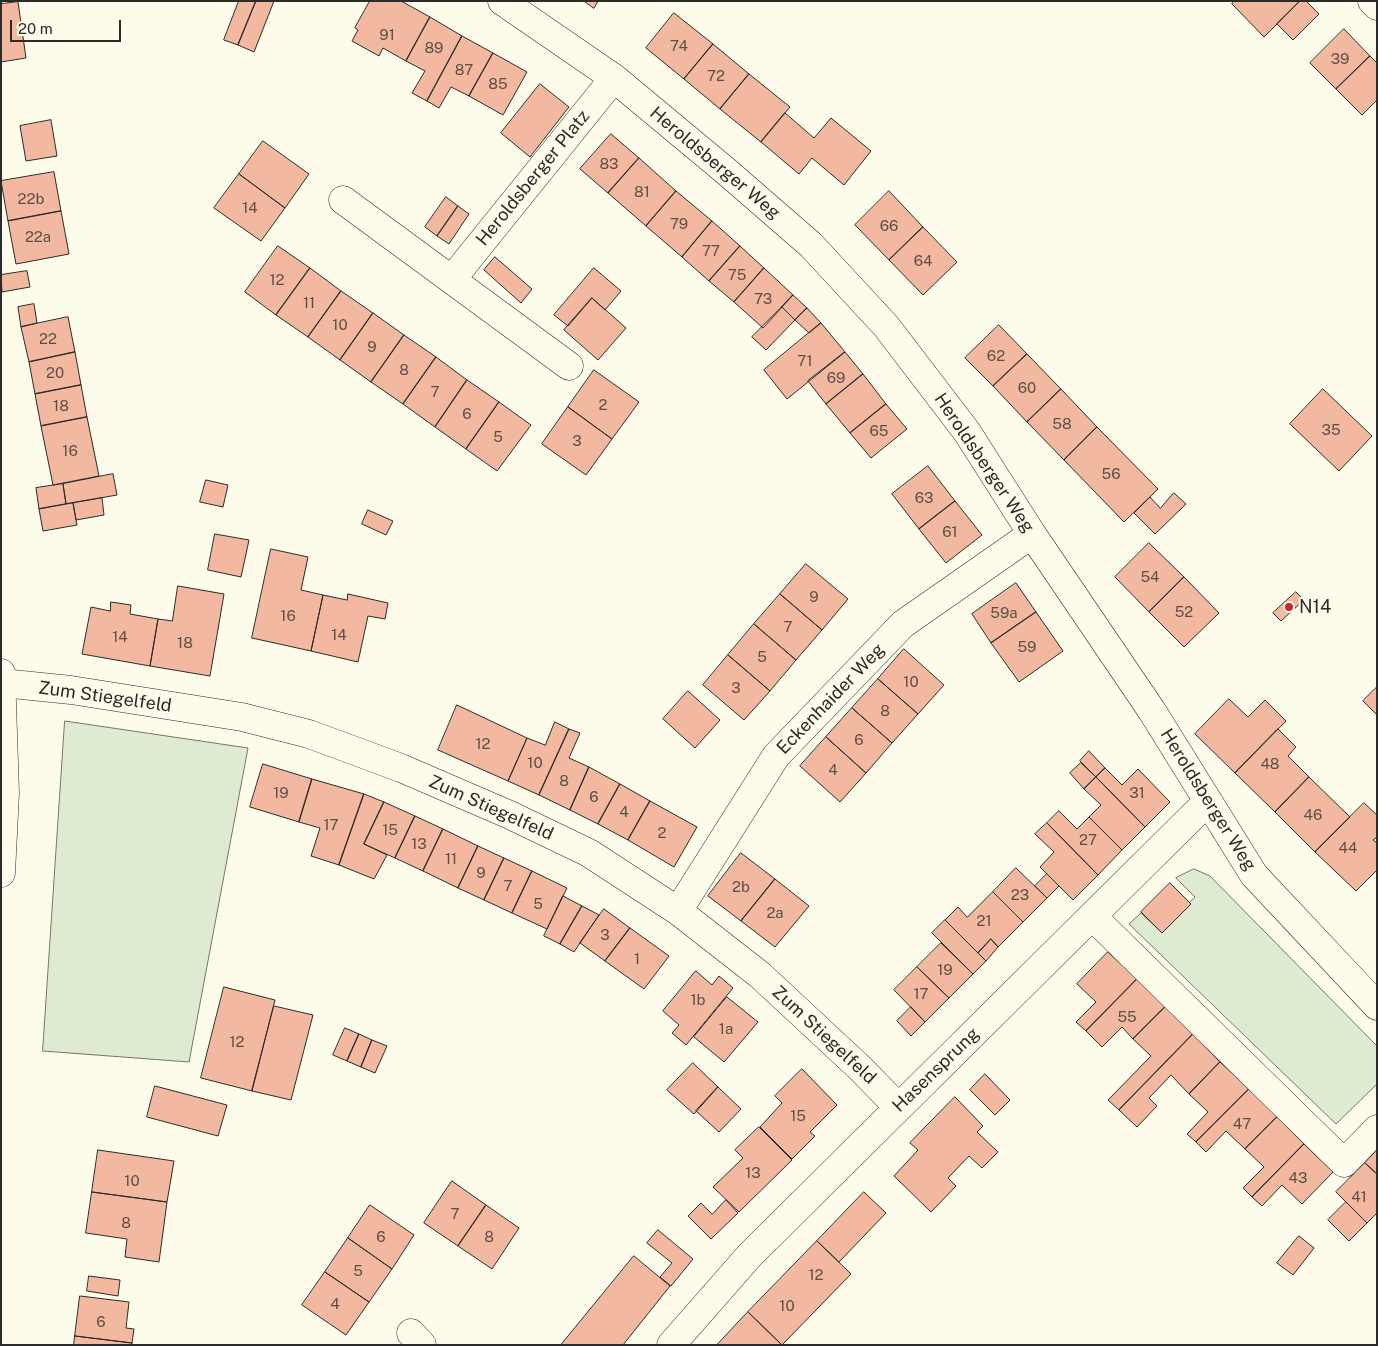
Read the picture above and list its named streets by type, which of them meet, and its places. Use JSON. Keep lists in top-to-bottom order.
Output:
{
  "streets": {
    "street": [
      "Heroldsberger Weg",
      "Heroldsberger Platz",
      "Zum Stiegelfeld",
      "Eckenhaider Weg",
      "Hasensprung"
    ]
  },
  "crossings": [
    ["Heroldsberger Weg", "Heroldsberger Platz"],
    ["Heroldsberger Weg", "Eckenhaider Weg"],
    ["Heroldsberger Weg", "Hasensprung"],
    ["Zum Stiegelfeld", "Eckenhaider Weg"],
    ["Zum Stiegelfeld", "Hasensprung"]
  ],
  "places": ["N14"],
  "house_numbers": [
    "91",
    "74",
    "89",
    "39",
    "87",
    "72",
    "85",
    "83",
    "81",
    "22b",
    "14",
    "79",
    "66",
    "22a",
    "77",
    "64",
    "75",
    "12",
    "73",
    "11",
    "10",
    "22",
    "9",
    "62",
    "71",
    "8",
    "20",
    "69",
    "60",
    "7",
    "2",
    "18",
    "6",
    "58",
    "35",
    "65",
    "5",
    "3",
    "16",
    "56",
    "63",
    "61",
    "54",
    "9",
    "52",
    "59a",
    "16",
    "7",
    "14",
    "14",
    "18",
    "59",
    "5",
    "10",
    "3",
    "8",
    "6",
    "12",
    "10",
    "48",
    "4",
    "8",
    "19",
    "31",
    "6",
    "4",
    "46",
    "17",
    "15",
    "2",
    "27",
    "13",
    "44",
    "11",
    "9",
    "7",
    "2b",
    "23",
    "5",
    "2a",
    "21",
    "3",
    "1",
    "19",
    "17",
    "1b",
    "55",
    "1a",
    "12",
    "15",
    "47",
    "13",
    "43",
    "10",
    "41",
    "7",
    "8",
    "6",
    "8",
    "5",
    "12",
    "4",
    "10",
    "6"
  ],
  "scale_bar": "20 m"
}
